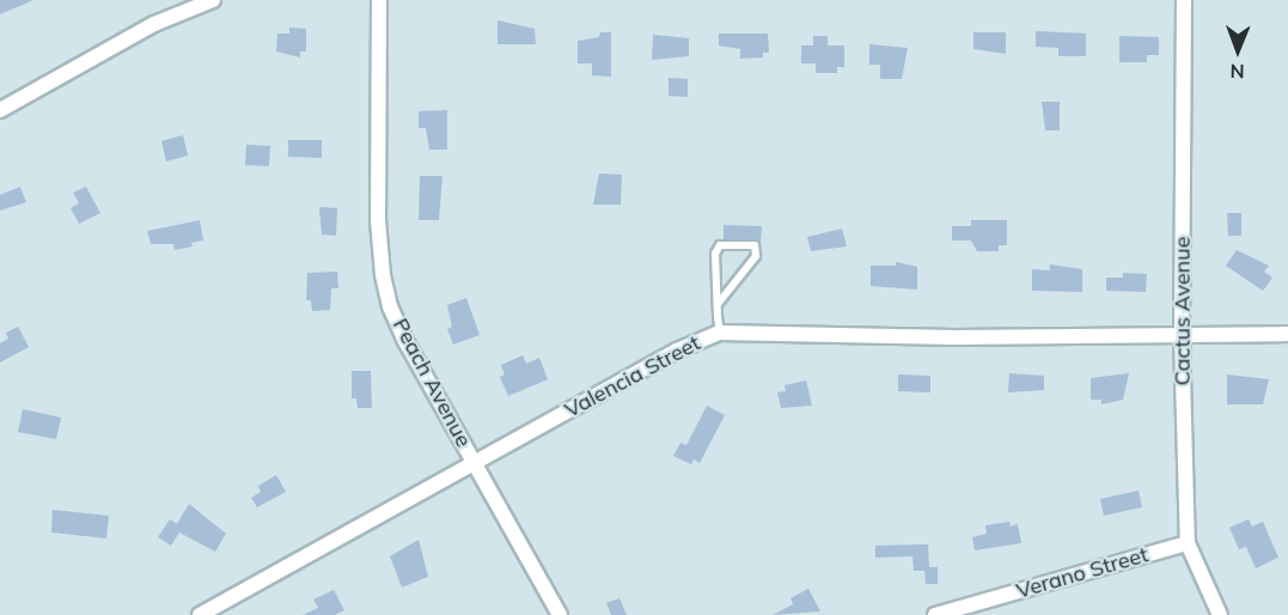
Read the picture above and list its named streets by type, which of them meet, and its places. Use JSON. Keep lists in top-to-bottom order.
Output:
{
  "streets": {
    "street": [
      "Cactus Avenue",
      "Valencia Street",
      "Peach Avenue",
      "Verano Street"
    ]
  },
  "crossings": [
    ["Cactus Avenue", "Valencia Street"],
    ["Cactus Avenue", "Verano Street"],
    ["Valencia Street", "Peach Avenue"]
  ],
  "north": "bottom"
}
